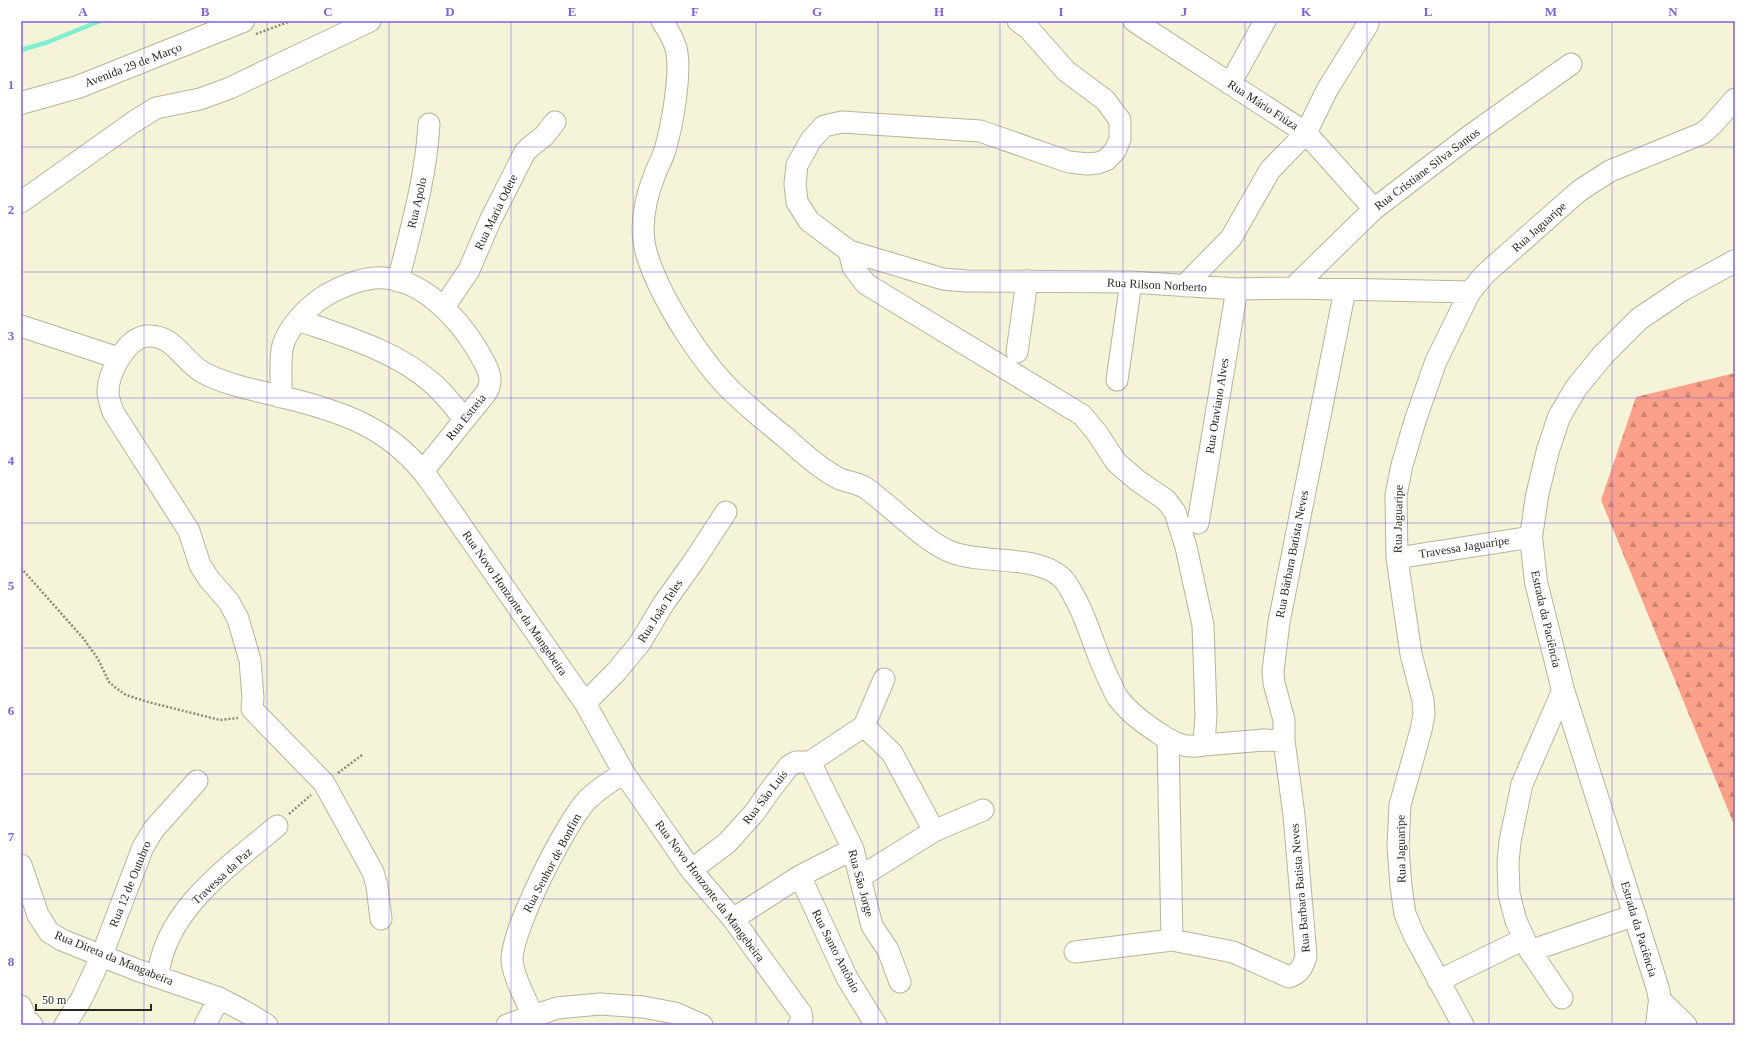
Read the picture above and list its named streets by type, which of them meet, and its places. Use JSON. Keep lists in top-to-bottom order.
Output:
{
  "streets": {
    "main road": ["Avenida 29 de Março", "Estrada da Paciência"],
    "street": [
      "Rua Mário Fiúza",
      "Rua Cristiane Silva Santos",
      "Rua Apolo",
      "Rua Maria Odete",
      "Rua Jaguaripe",
      "Rua Rilson Norberto",
      "Rua Otaviano Alves",
      "Rua Estreia",
      "Travessa Jaguaripe",
      "Rua Bárbara Batista Neves",
      "Rua Novo Honzonte da Mangebeira",
      "Rua João Teles",
      "Rua São Luís",
      "Rua Senhor de Bonfim",
      "Travessa da Paz",
      "Rua São Jorge",
      "Rua 12 de Outubro",
      "Rua Barbara Batista Neves",
      "Rua Santo Antônio",
      "Rua Direta da Mangabeira"
    ]
  },
  "crossings": [
    ["Rua Mário Fiúza", "Rua Cristiane Silva Santos"],
    ["Rua Cristiane Silva Santos", "Rua Rilson Norberto"],
    ["Rua Apolo", "Rua Estreia"],
    ["Rua Maria Odete", "Rua Estreia"],
    ["Rua Jaguaripe", "Rua Rilson Norberto"],
    ["Rua Jaguaripe", "Travessa Jaguaripe"],
    ["Rua Rilson Norberto", "Rua Otaviano Alves"],
    ["Rua Rilson Norberto", "Rua Bárbara Batista Neves"],
    ["Rua Estreia", "Rua Novo Honzonte da Mangebeira"],
    ["Travessa Jaguaripe", "Estrada da Paciência"],
    ["Rua Bárbara Batista Neves", "Rua Barbara Batista Neves"],
    ["Rua Novo Honzonte da Mangebeira", "Rua João Teles"],
    ["Rua Novo Honzonte da Mangebeira", "Rua São Luís"],
    ["Rua Novo Honzonte da Mangebeira", "Rua Senhor de Bonfim"],
    ["Rua São Luís", "Rua São Jorge"],
    ["Travessa da Paz", "Rua Direta da Mangabeira"],
    ["Rua 12 de Outubro", "Rua Direta da Mangabeira"]
  ],
  "scale_bar": "50 m",
  "grid": {
    "columns": [
      "A",
      "B",
      "C",
      "D",
      "E",
      "F",
      "G",
      "H",
      "I",
      "J",
      "K",
      "L",
      "M",
      "N"
    ],
    "rows": [
      "1",
      "2",
      "3",
      "4",
      "5",
      "6",
      "7",
      "8"
    ]
  }
}
